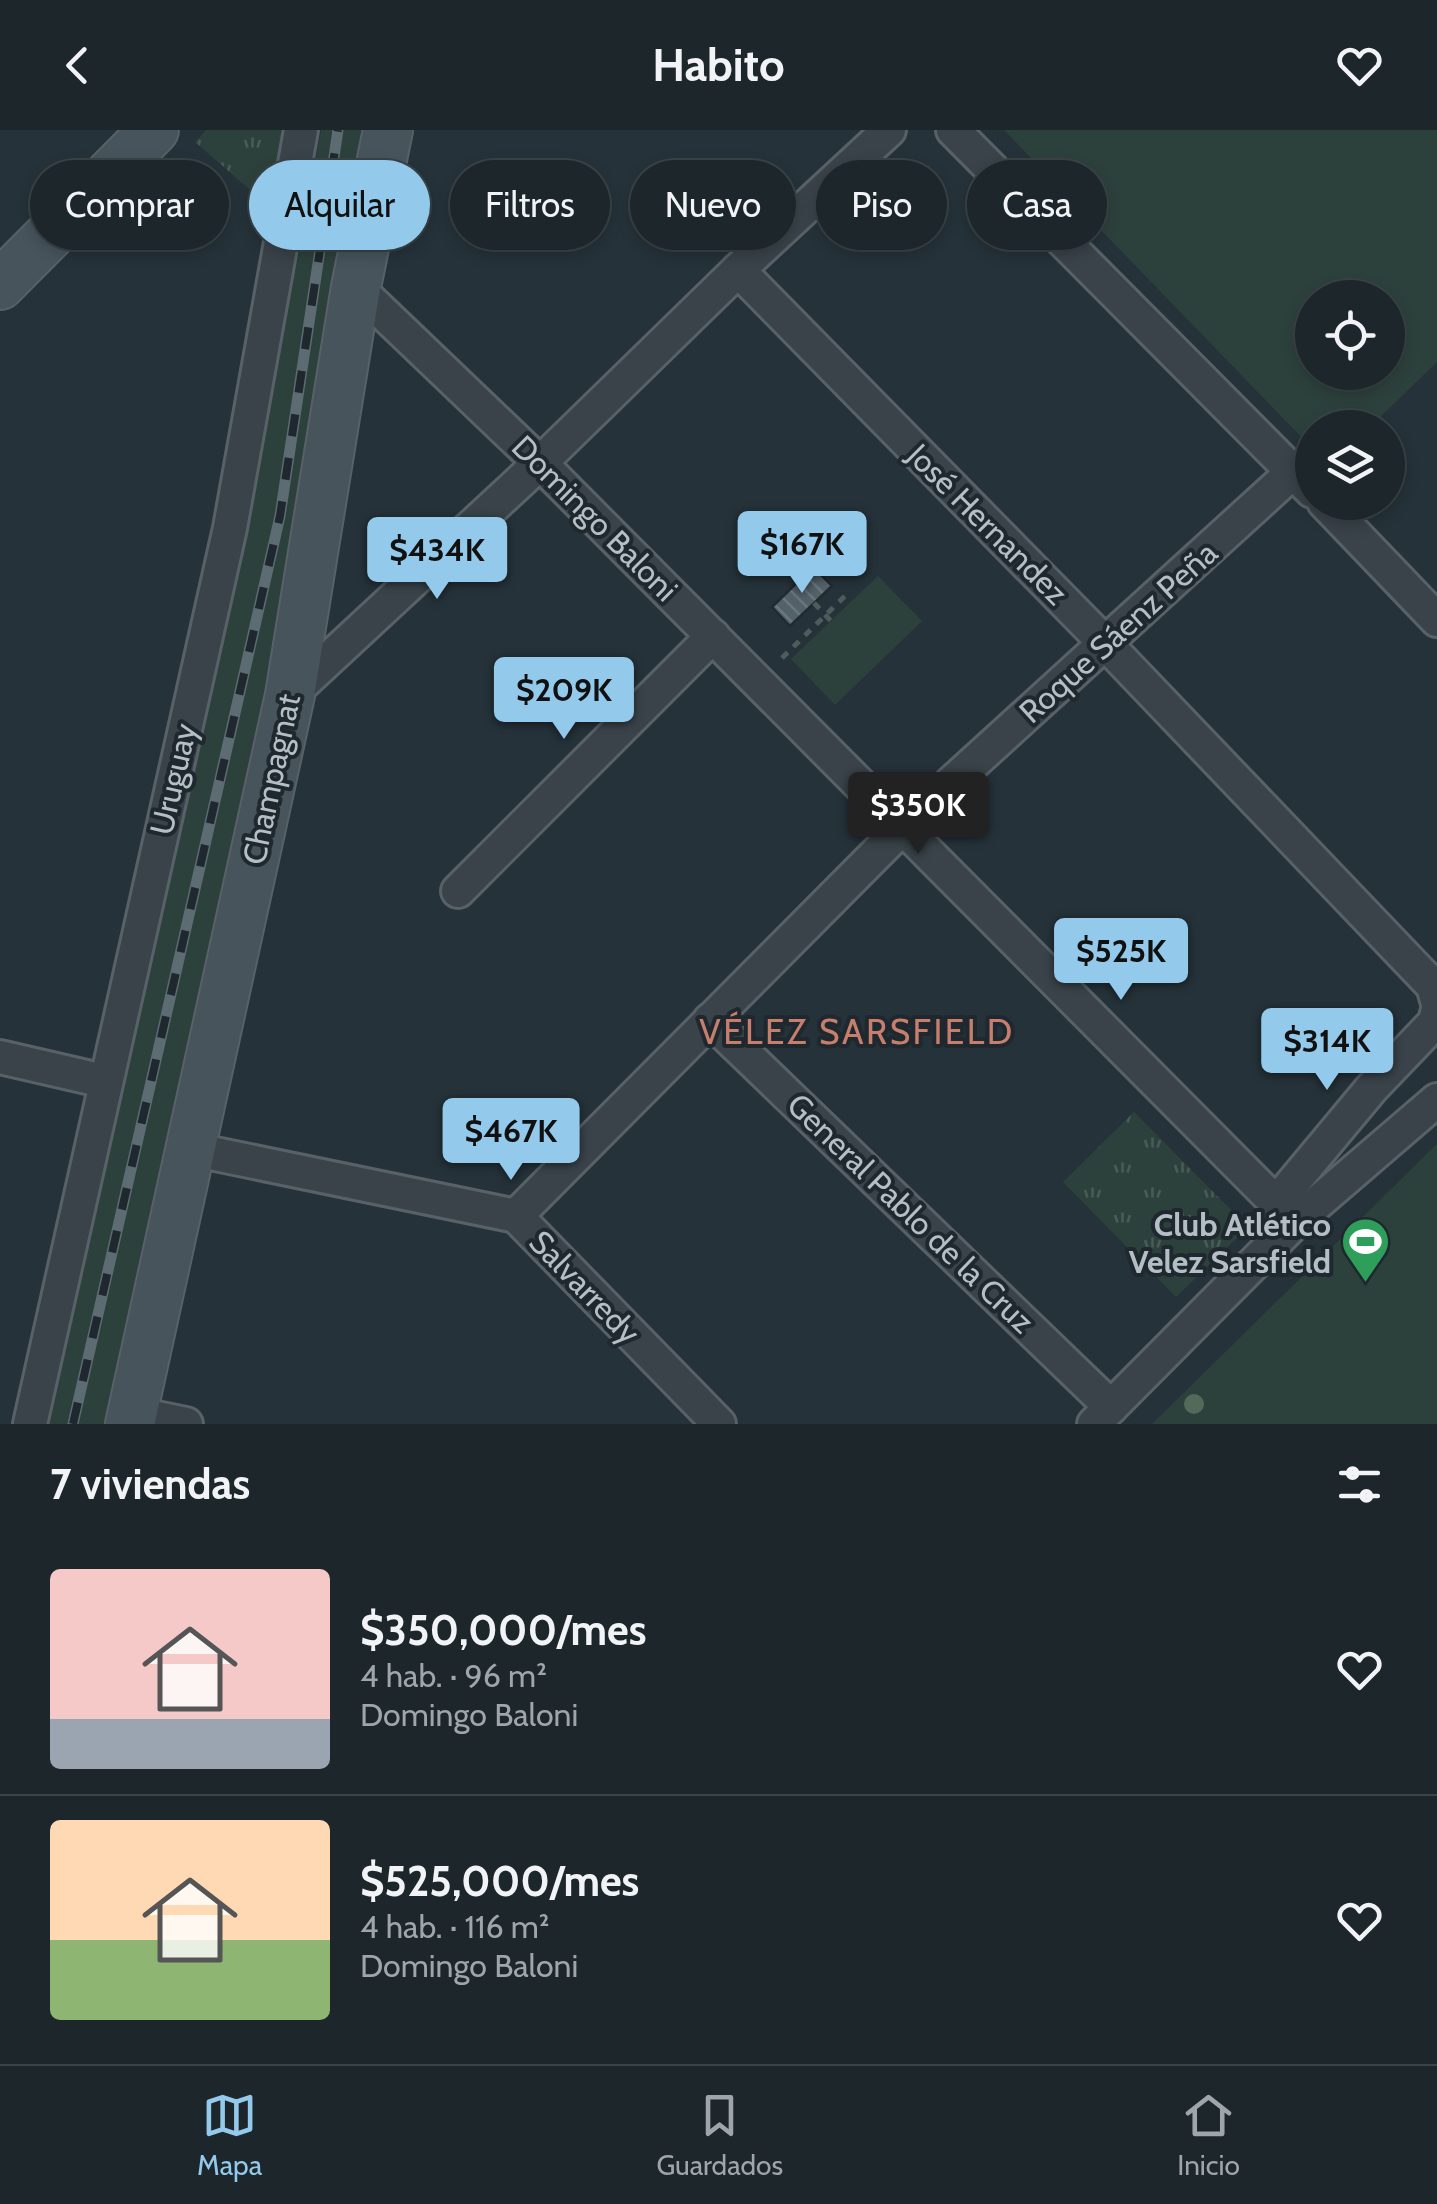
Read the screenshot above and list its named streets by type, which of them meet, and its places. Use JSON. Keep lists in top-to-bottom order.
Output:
{
  "streets": {
    "street": [
      "Domingo Baloni",
      "José Hernandez",
      "Roque Sáenz Peña",
      "Uruguay",
      "Champagnat",
      "General Pablo de la Cruz",
      "Salvarredy"
    ]
  },
  "crossings": [
    ["Domingo Baloni", "Roque Sáenz Peña"],
    ["Domingo Baloni", "Champagnat"],
    ["José Hernandez", "Roque Sáenz Peña"],
    ["Roque Sáenz Peña", "General Pablo de la Cruz"],
    ["Roque Sáenz Peña", "Salvarredy"],
    ["Champagnat", "Salvarredy"]
  ],
  "districts": ["VÉLEZ SARSFIELD"],
  "places": {
    "sports": ["Club Atlético Velez Sarsfield"]
  },
  "page": {
    "header": "Habito",
    "chip": [
      "Comprar",
      "Alquilar",
      "Filtros",
      "Nuevo",
      "Piso",
      "Casa"
    ],
    "price": [
      "$167K",
      "$434K",
      "$209K",
      "$350K",
      "$525K",
      "$314K",
      "$467K"
    ],
    "heading": "7 viviendas",
    "list": [
      {
        "name": "$350,000/mes",
        "note": "4 hab. · 96 m² · Domingo Baloni"
      },
      {
        "name": "$525,000/mes",
        "note": "4 hab. · 116 m² · Domingo Baloni"
      }
    ],
    "tabs": ["Mapa", "Guardados", "Inicio"]
  }
}
